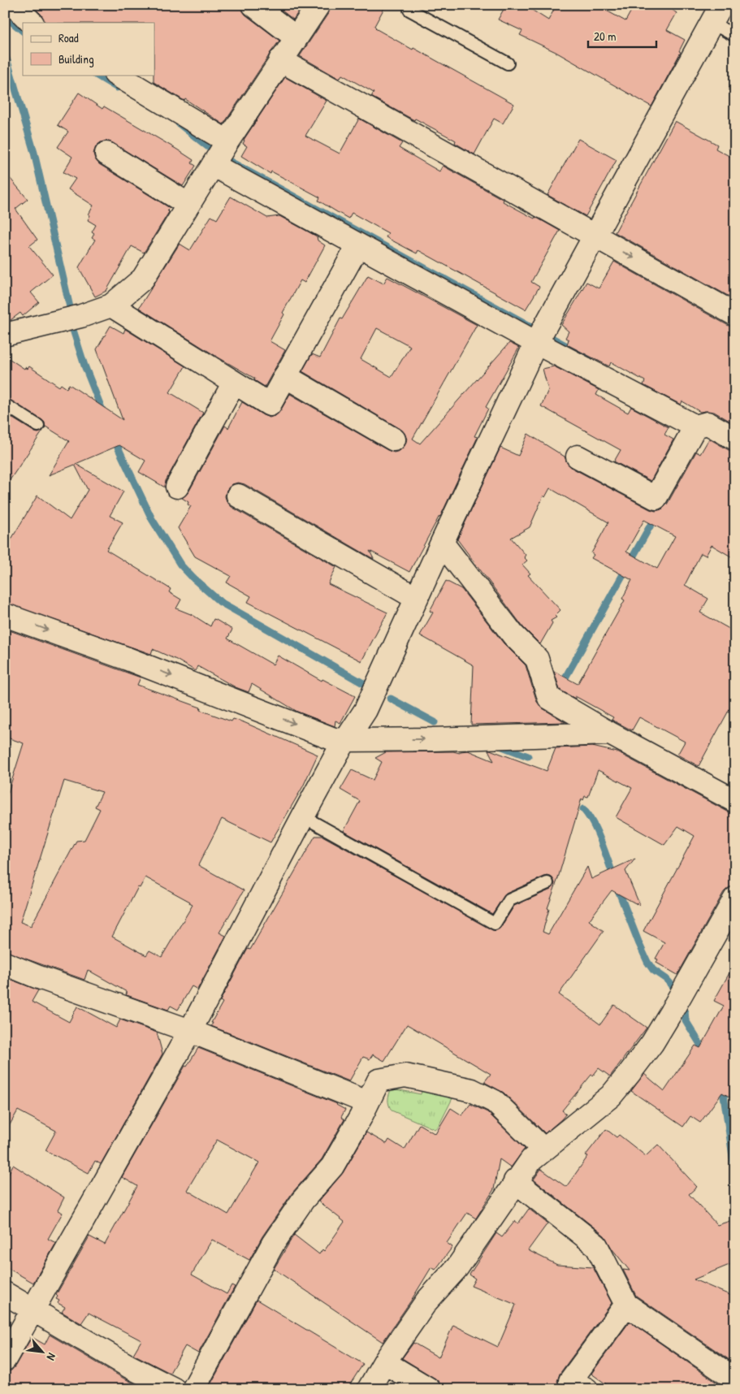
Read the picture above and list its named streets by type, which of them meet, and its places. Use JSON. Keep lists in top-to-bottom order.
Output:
{
  "legend": ["Road", "Building"],
  "scale_bar": "20 m",
  "north": "bottom right"
}
